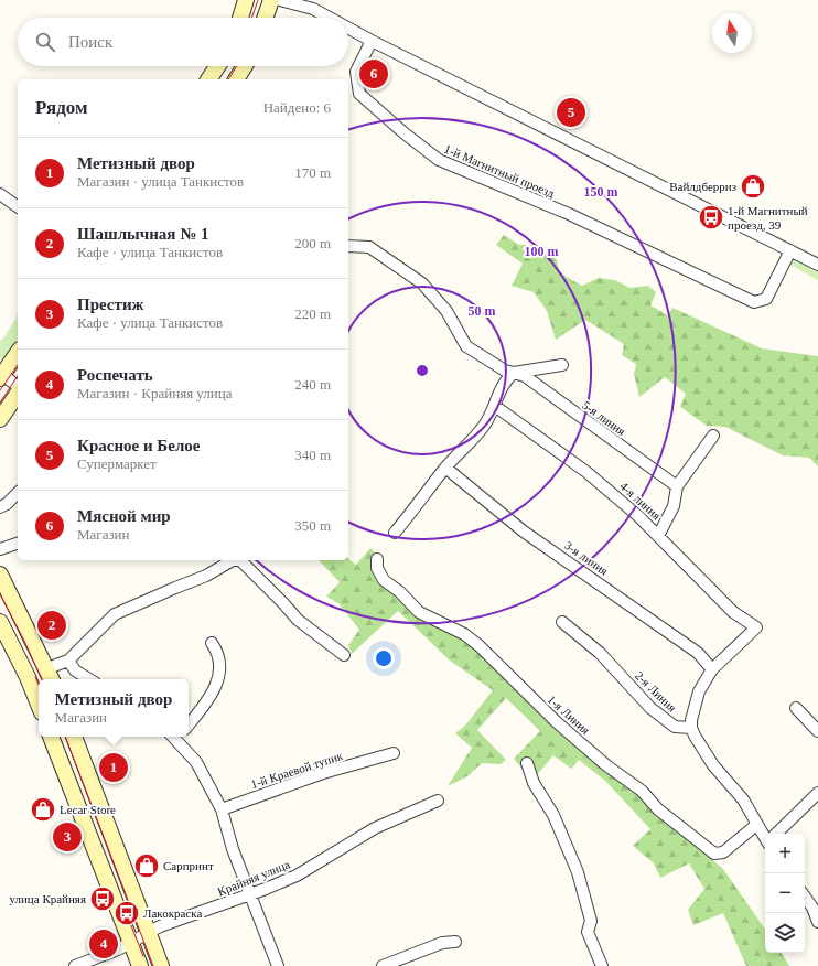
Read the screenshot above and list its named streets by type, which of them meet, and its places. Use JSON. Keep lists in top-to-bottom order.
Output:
{
  "streets": {
    "street": [
      "1-й Магнитный проезд",
      "5-я линия",
      "4-я линия",
      "3-я линия",
      "2-я Линия",
      "1-я Линия",
      "1-й Краевой тупик",
      "Крайняя улица"
    ]
  },
  "crossings": [
    ["4-я линия", "3-я линия"]
  ],
  "places": {
    "shop": ["Вайлдберриз", "Lecar Store", "Сарпринт"],
    "bus stop": ["1-й Магнитный проезд, 39", "улица Крайняя", "Лакокраска"]
  },
  "north": "top",
  "page": {
    "search": "Поиск",
    "pins": [
      "6",
      "5",
      "2",
      "1",
      "3",
      "4"
    ],
    "heading": ["Рядом", "Найдено: 6"],
    "list": [
      {
        "mark": "1",
        "name": "Метизный двор",
        "note": "Магазин · улица Танкистов",
        "value": "170 m"
      },
      {
        "mark": "2",
        "name": "Шашлычная № 1",
        "note": "Кафе · улица Танкистов",
        "value": "200 m"
      },
      {
        "mark": "3",
        "name": "Престиж",
        "note": "Кафе · улица Танкистов",
        "value": "220 m"
      },
      {
        "mark": "4",
        "name": "Роспечать",
        "note": "Магазин · Крайняя улица",
        "value": "240 m"
      },
      {
        "mark": "5",
        "name": "Красное и Белое",
        "note": "Супермаркет",
        "value": "340 m"
      },
      {
        "mark": "6",
        "name": "Мясной мир",
        "note": "Магазин",
        "value": "350 m"
      }
    ],
    "popup": ["Метизный двор", "Магазин"],
    "map_buttons": ["+", "−"]
  },
  "rings": ["150 m", "100 m", "50 m"]
}
